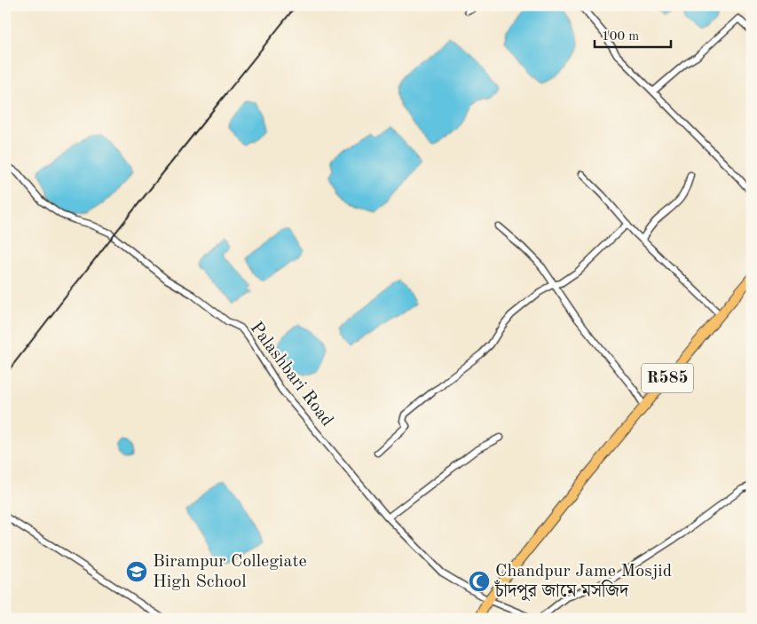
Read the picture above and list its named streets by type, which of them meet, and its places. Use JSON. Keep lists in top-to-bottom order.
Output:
{
  "streets": {
    "main road": ["R585"],
    "street": ["Palashbari Road"]
  },
  "crossings": [
    ["Palashbari Road", "R585"]
  ],
  "places": {
    "school or university": ["Birampur Collegiate High School"],
    "mosque": ["Chandpur Jame Mosjid চাঁদপুর জামে মসজিদ"]
  },
  "scale_bar": "100 m"
}
